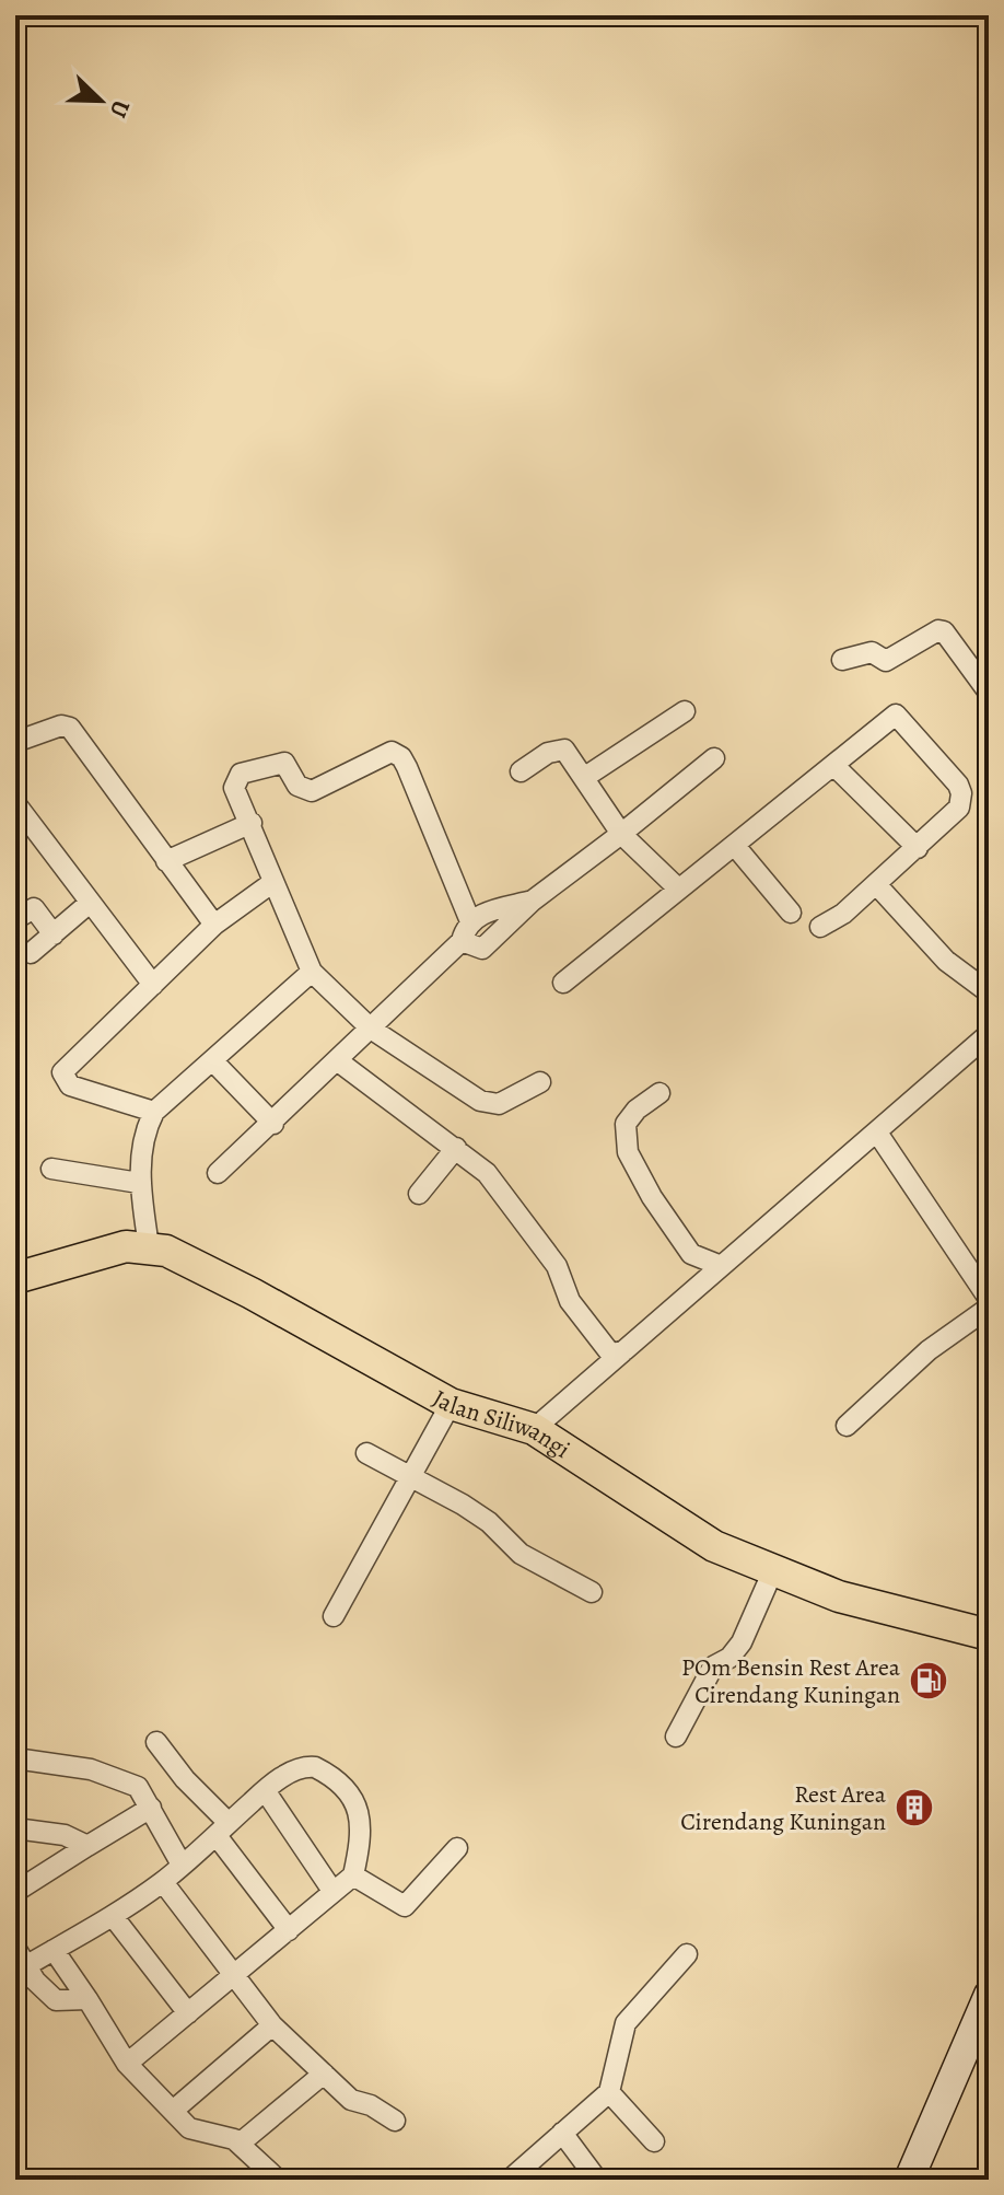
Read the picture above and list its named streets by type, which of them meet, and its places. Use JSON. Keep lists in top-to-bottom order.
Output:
{
  "streets": {
    "main road": ["Jalan Siliwangi"]
  },
  "places": {
    "fuel station": ["POm Bensin Rest Area Cirendang Kuningan"],
    "building": ["Rest Area Cirendang Kuningan"]
  },
  "north": "bottom right"
}
